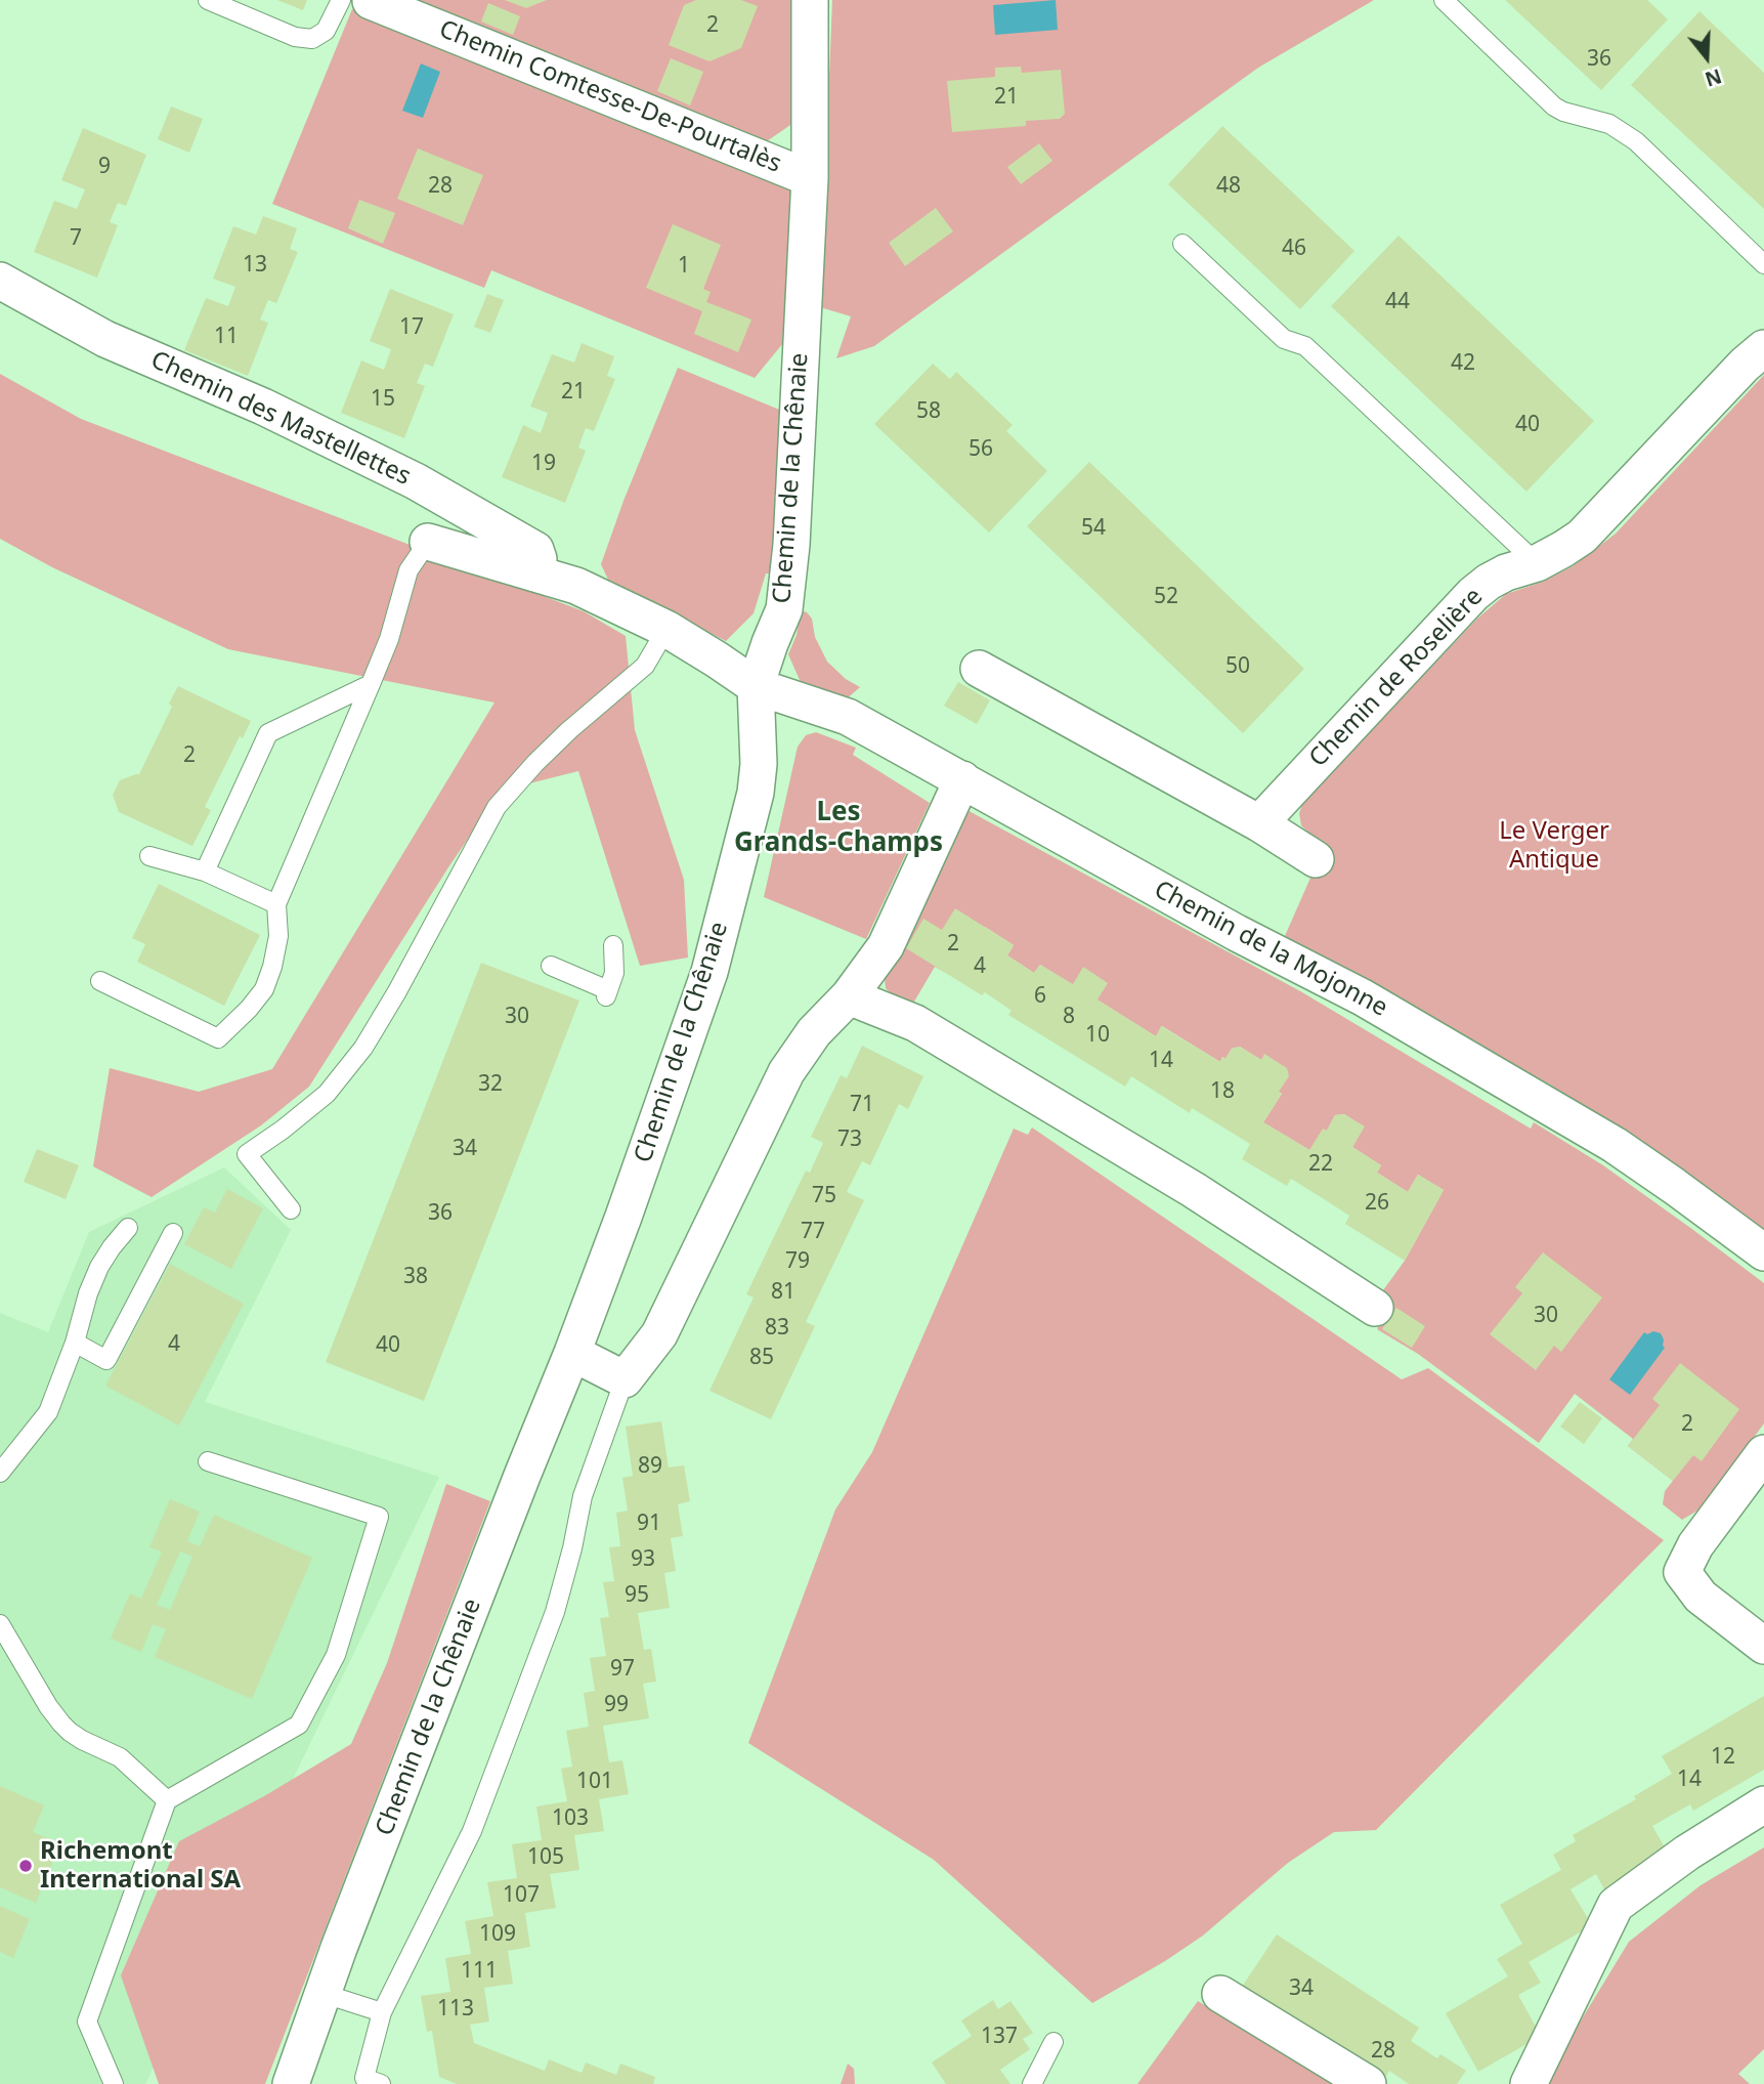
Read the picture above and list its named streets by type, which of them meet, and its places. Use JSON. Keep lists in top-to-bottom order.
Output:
{
  "streets": {
    "street": [
      "Chemin Comtesse-De-Pourtalès",
      "Chemin des Mastellettes",
      "Chemin de la Chênaie",
      "Chemin de Roselière",
      "Chemin de la Mojonne"
    ]
  },
  "crossings": [
    ["Chemin Comtesse-De-Pourtalès", "Chemin de la Chênaie"],
    ["Chemin de la Chênaie", "Chemin de la Mojonne"]
  ],
  "districts": ["Les Grands-Champs"],
  "parks": ["Le Verger Antique"],
  "places": ["Richemont International SA"],
  "house_numbers": [
    "2",
    "36",
    "21",
    "9",
    "28",
    "48",
    "7",
    "46",
    "13",
    "1",
    "44",
    "17",
    "11",
    "42",
    "21",
    "15",
    "58",
    "40",
    "56",
    "19",
    "54",
    "52",
    "50",
    "2",
    "2",
    "4",
    "6",
    "30",
    "8",
    "10",
    "14",
    "32",
    "18",
    "71",
    "73",
    "34",
    "22",
    "75",
    "26",
    "36",
    "77",
    "79",
    "38",
    "81",
    "30",
    "83",
    "4",
    "40",
    "85",
    "2",
    "89",
    "91",
    "93",
    "95",
    "97",
    "99",
    "12",
    "14",
    "101",
    "103",
    "105",
    "107",
    "109",
    "111",
    "34",
    "113",
    "137",
    "28"
  ],
  "north": "bottom"
}
